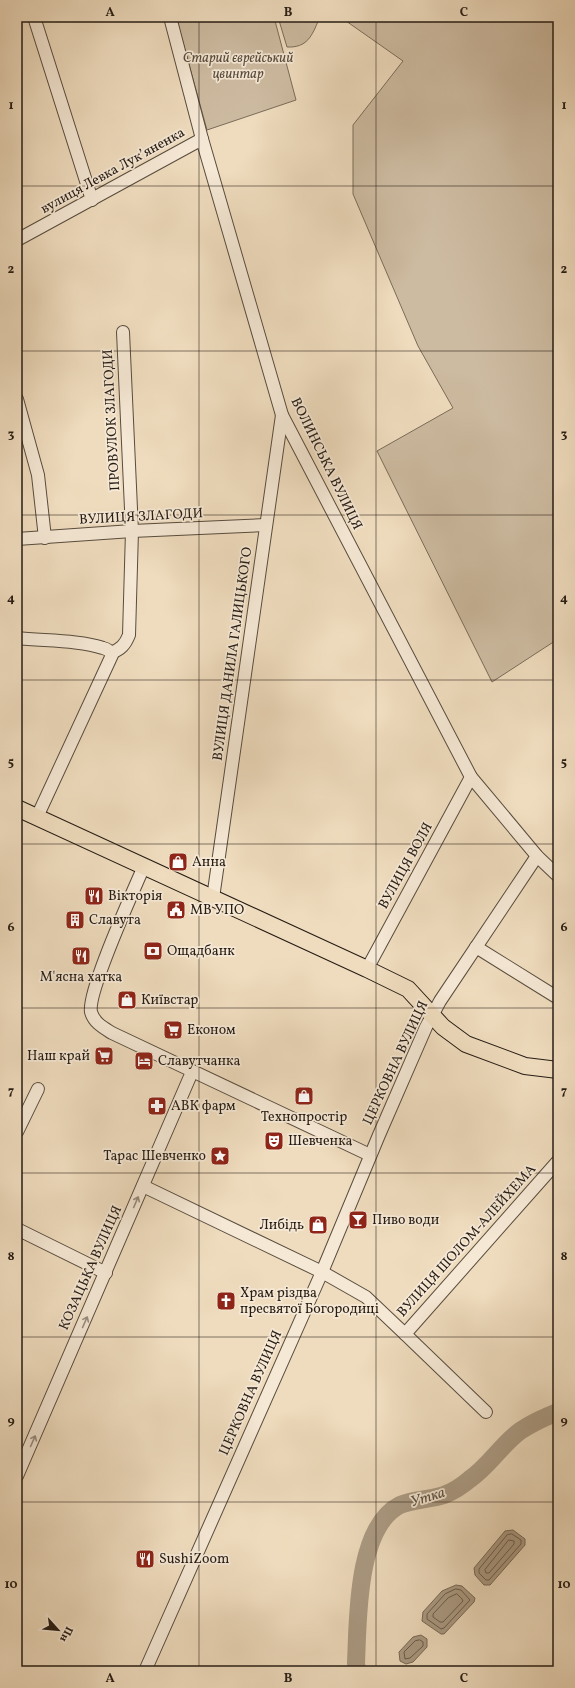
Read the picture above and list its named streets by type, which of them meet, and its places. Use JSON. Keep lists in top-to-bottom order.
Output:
{
  "streets": {
    "street": [
      "вулиця Левка Лукʼяненка",
      "ПРОВУЛОК ЗЛАГОДИ",
      "ВОЛИНСЬКА ВУЛИЦЯ",
      "ВУЛИЦЯ ЗЛАГОДИ",
      "ВУЛИЦЯ ДАНИЛА ГАЛИЦЬКОГО",
      "ВУЛИЦЯ ВОЛЯ",
      "ЦЕРКОВНА ВУЛИЦЯ",
      "ВУЛИЦЯ ШОЛОМ-АЛЕЙХЕМА",
      "КОЗАЦЬКА ВУЛИЦЯ"
    ]
  },
  "crossings": [
    ["вулиця Левка Лукʼяненка", "ВОЛИНСЬКА ВУЛИЦЯ"],
    ["ПРОВУЛОК ЗЛАГОДИ", "ВУЛИЦЯ ЗЛАГОДИ"],
    ["ВОЛИНСЬКА ВУЛИЦЯ", "ВУЛИЦЯ ДАНИЛА ГАЛИЦЬКОГО"],
    ["ВОЛИНСЬКА ВУЛИЦЯ", "ВУЛИЦЯ ВОЛЯ"],
    ["ВОЛИНСЬКА ВУЛИЦЯ", "ЦЕРКОВНА ВУЛИЦЯ"],
    ["ВУЛИЦЯ ЗЛАГОДИ", "ВУЛИЦЯ ДАНИЛА ГАЛИЦЬКОГО"],
    ["ЦЕРКОВНА ВУЛИЦЯ", "ВУЛИЦЯ ШОЛОМ-АЛЕЙХЕМА"],
    ["ВУЛИЦЯ ШОЛОМ-АЛЕЙХЕМА", "КОЗАЦЬКА ВУЛИЦЯ"]
  ],
  "one_way": ["КОЗАЦЬКА ВУЛИЦЯ"],
  "water": ["Утка"],
  "parks": ["Старий єврейський цвинтар"],
  "places": {
    "shop": [
      "Анна",
      "Київстар",
      "Технопростір",
      "Либідь"
    ],
    "restaurant": ["Вікторія", "М'ясна хатка", "SushiZoom"],
    "public building": ["МВ УПО"],
    "building": ["Славута"],
    "bank": ["Ощадбанк"],
    "supermarket": ["Економ", "Наш край"],
    "hotel": ["Славутчанка"],
    "pharmacy": ["АВК фарм"],
    "theatre": ["Шевченка"],
    "place": ["Тарас Шевченко"],
    "bar": ["Пиво води"],
    "church": ["Храм різдва пресвятої Богородиці"]
  },
  "north": "bottom right",
  "grid": {
    "columns": ["A", "B", "C"],
    "rows": [
      "1",
      "2",
      "3",
      "4",
      "5",
      "6",
      "7",
      "8",
      "9",
      "10"
    ]
  }
}
